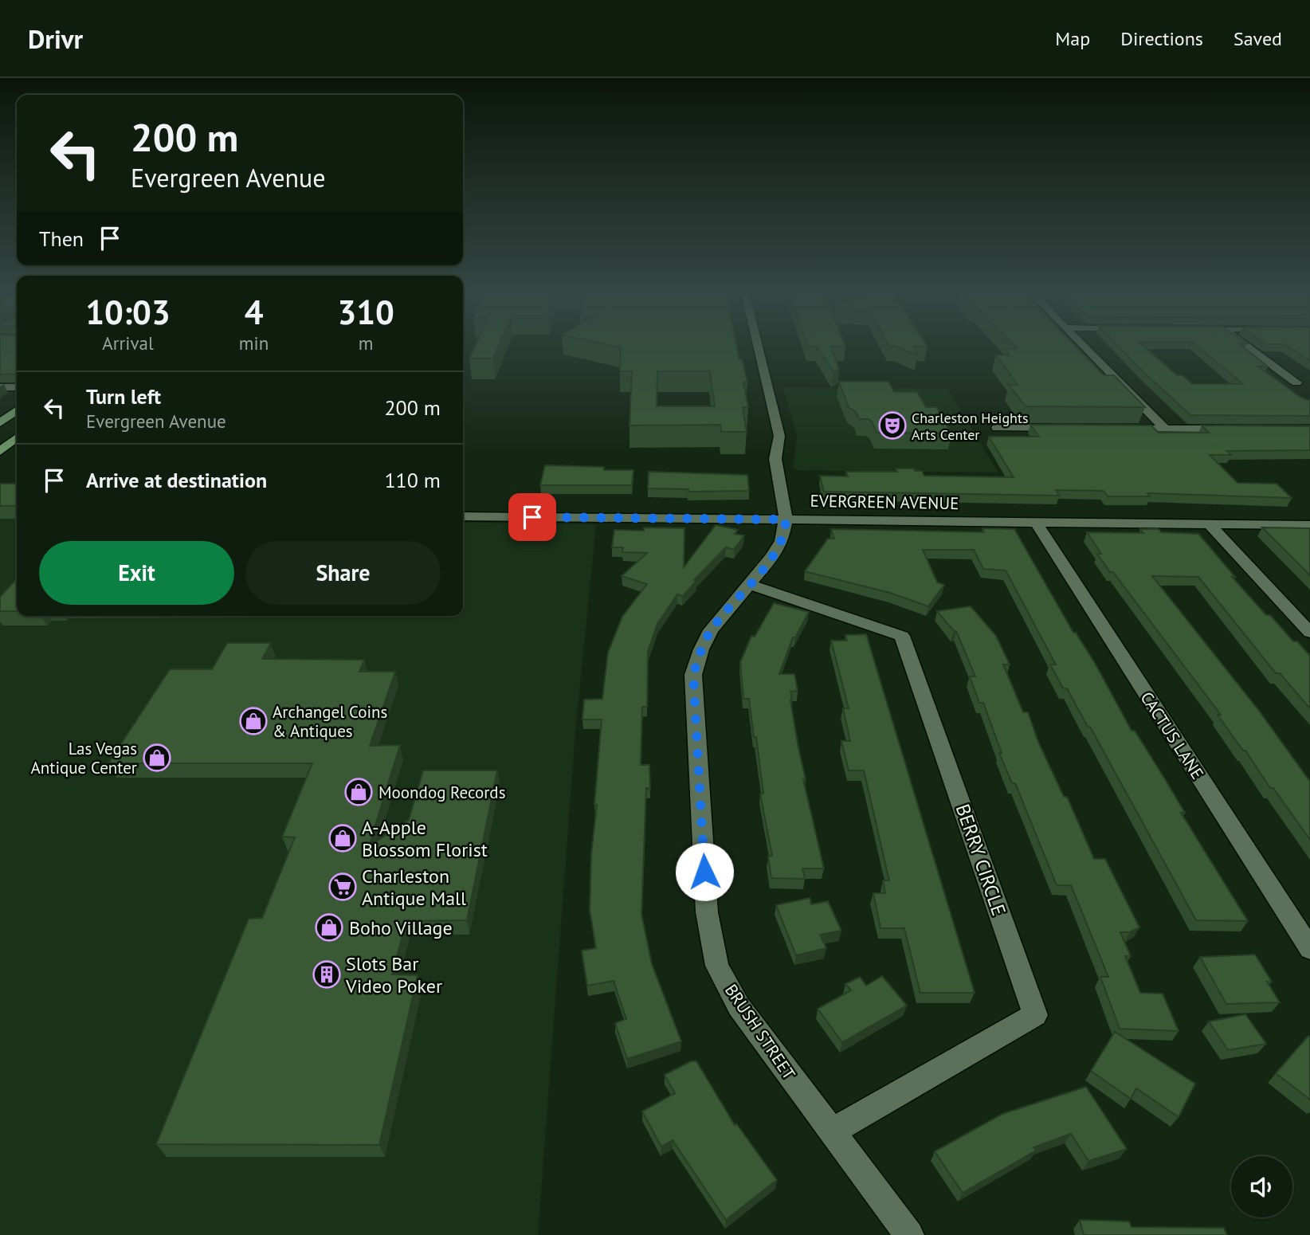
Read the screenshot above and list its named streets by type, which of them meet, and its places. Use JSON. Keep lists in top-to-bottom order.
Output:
{
  "streets": {
    "street": [
      "EVERGREEN AVENUE",
      "CACTUS LANE",
      "BERRY CIRCLE",
      "BRUSH STREET"
    ]
  },
  "crossings": [
    ["EVERGREEN AVENUE", "CACTUS LANE"],
    ["EVERGREEN AVENUE", "BRUSH STREET"],
    ["BERRY CIRCLE", "BRUSH STREET"]
  ],
  "places": {
    "theatre": ["Charleston Heights Arts Center"],
    "shop": [
      "Archangel Coins & Antiques",
      "Las Vegas Antique Center",
      "Moondog Records",
      "A-Apple Blossom Florist",
      "Boho Village"
    ],
    "supermarket": ["Charleston Antique Mall"],
    "building": ["Slots Bar Video Poker"]
  },
  "page": {
    "header": "Drivr",
    "nav": ["Map", "Directions", "Saved"],
    "turn": ["200 m", "Evergreen Avenue"],
    "then": "Then",
    "eta": [
      "10:03",
      "Arrival",
      "4",
      "min",
      "310",
      "m"
    ],
    "list": [
      {
        "name": "Turn left",
        "note": "Evergreen Avenue",
        "value": "200 m"
      },
      {
        "name": "Arrive at destination",
        "value": "110 m"
      }
    ],
    "buttons": ["Exit", "Share"]
  }
}
